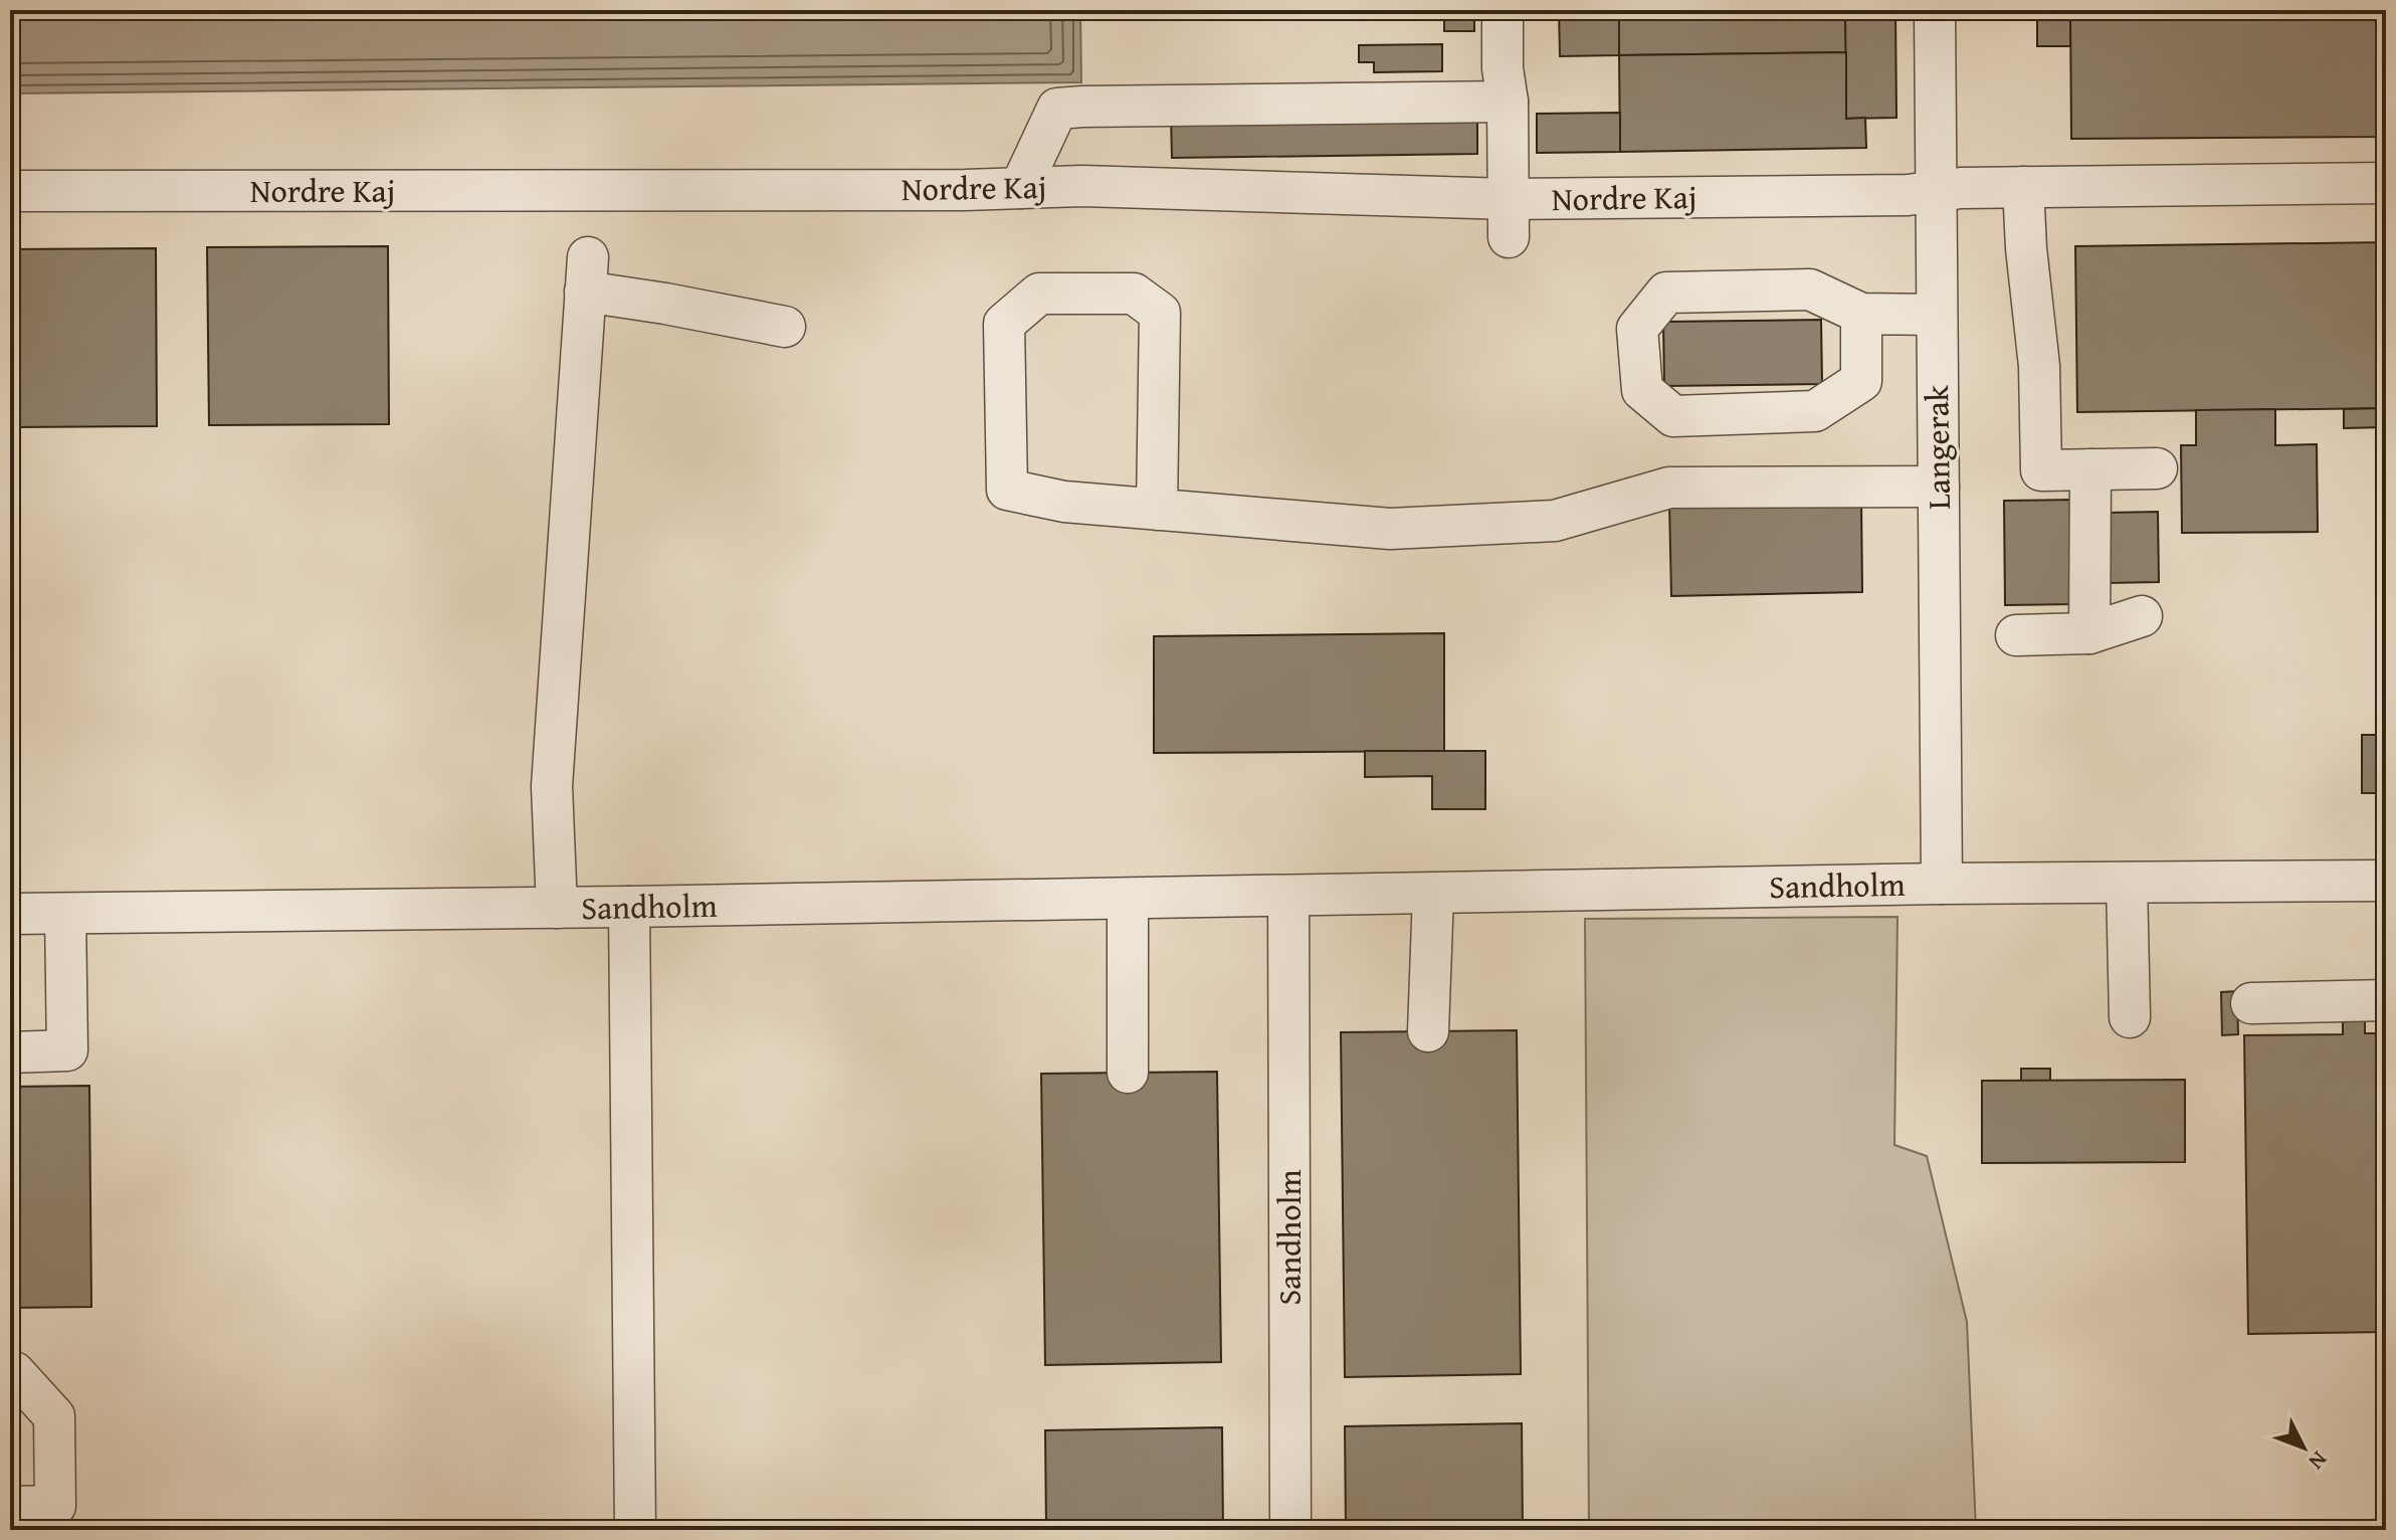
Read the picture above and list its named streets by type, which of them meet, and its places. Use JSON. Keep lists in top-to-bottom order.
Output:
{
  "streets": {
    "street": ["Nordre Kaj", "Langerak", "Sandholm"]
  },
  "crossings": [
    ["Nordre Kaj", "Langerak"],
    ["Langerak", "Sandholm"]
  ],
  "north": "bottom right"
}
